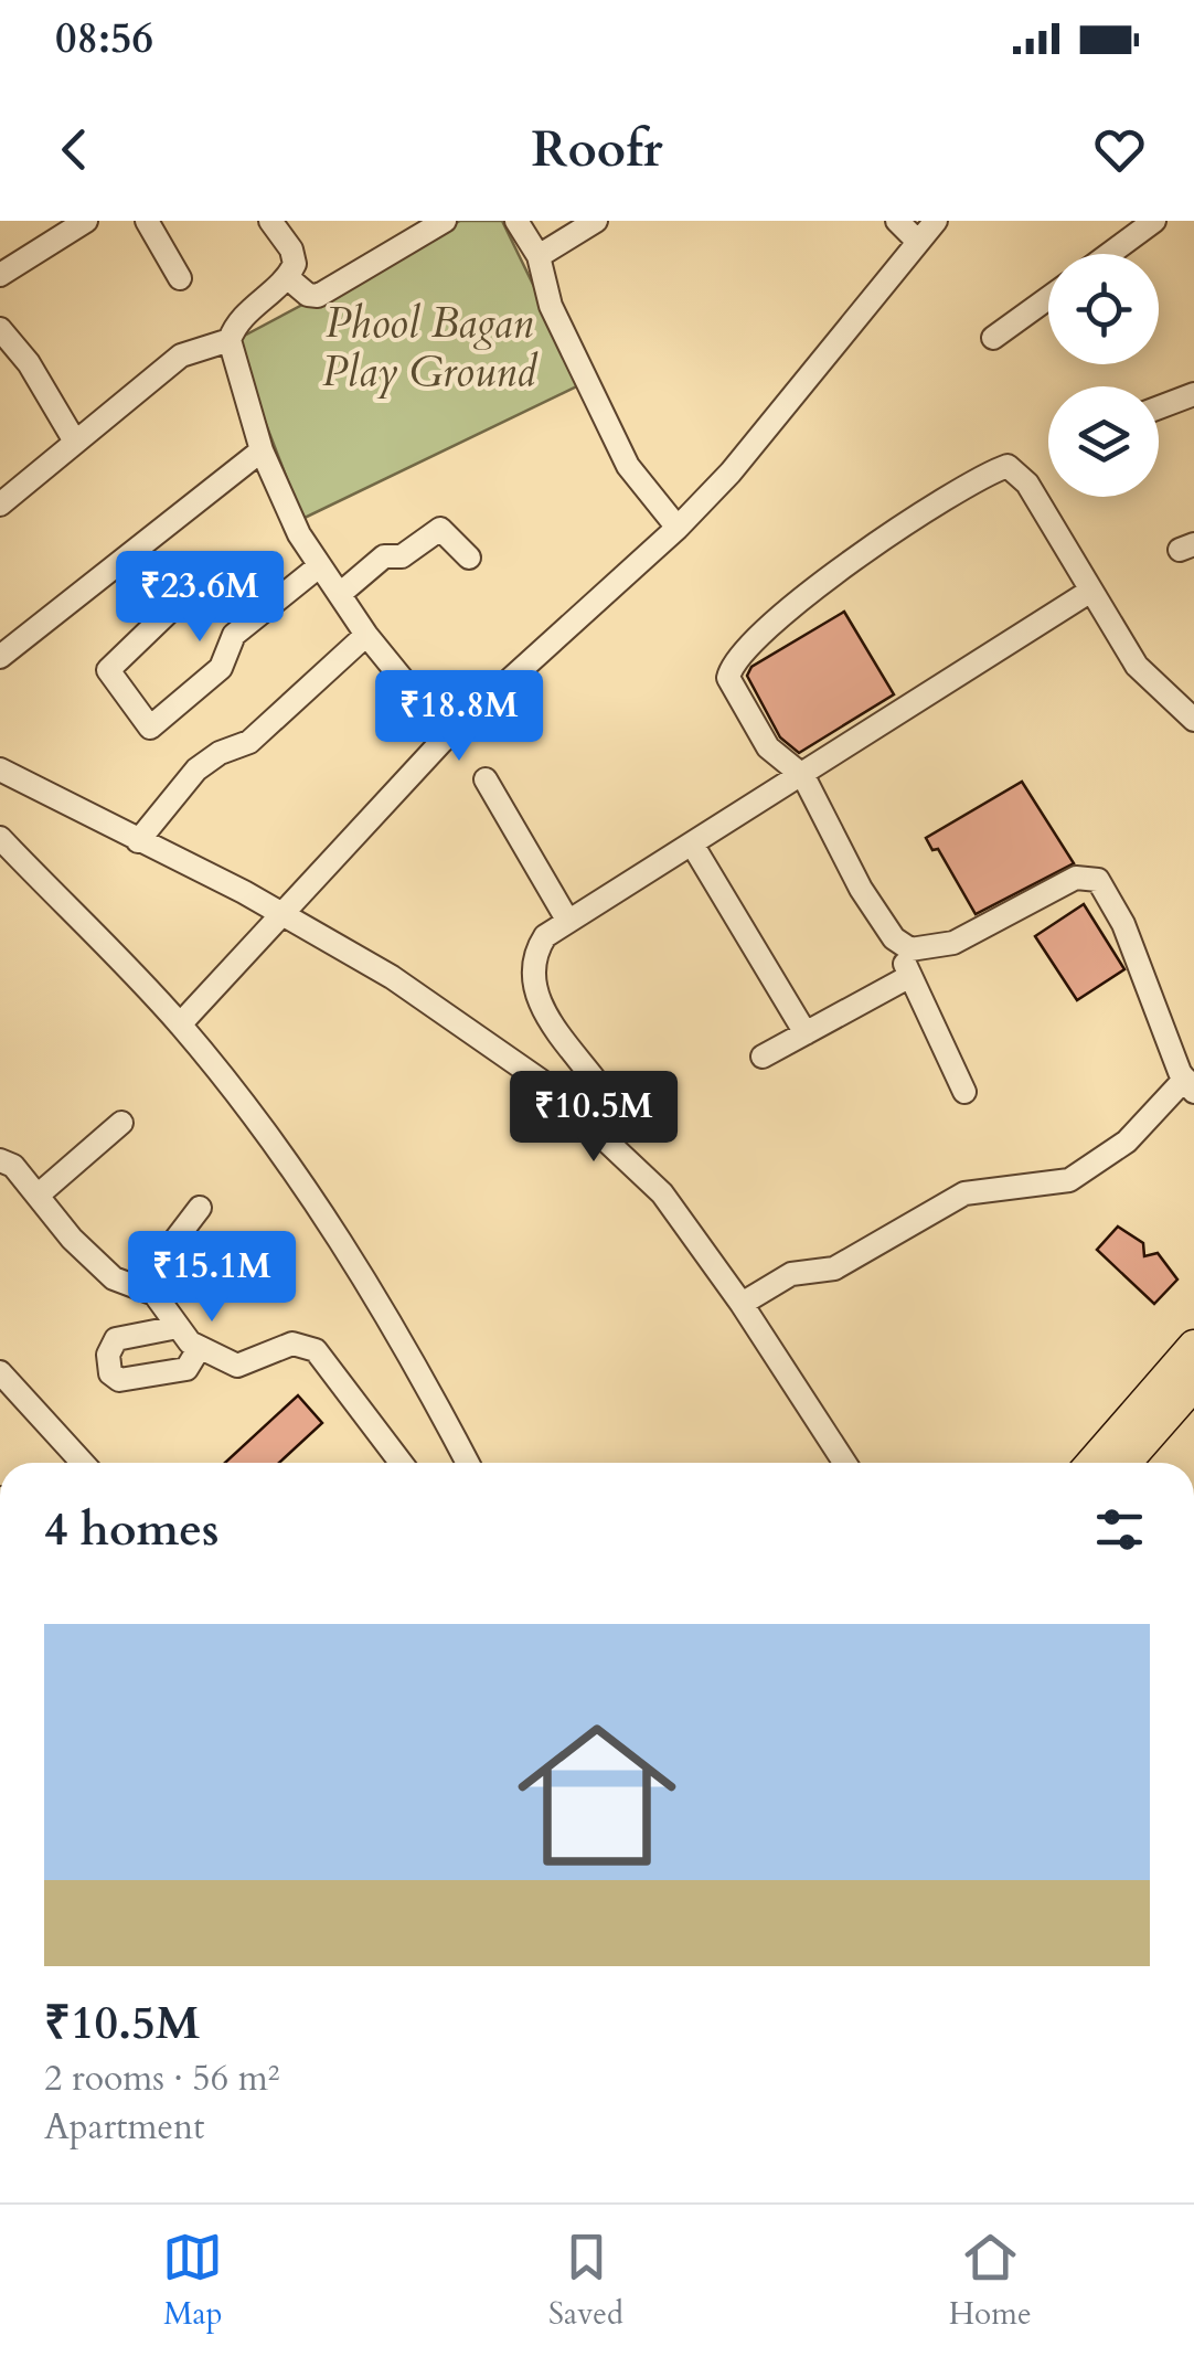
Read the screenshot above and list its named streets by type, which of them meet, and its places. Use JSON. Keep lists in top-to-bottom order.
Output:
{
  "parks": ["Phool Bagan Play Ground"],
  "page": {
    "status": "08:56",
    "header": "Roofr",
    "price": [
      "₹23.6M",
      "₹18.8M",
      "₹10.5M",
      "₹15.1M"
    ],
    "heading": "4 homes",
    "list": [
      {
        "name": "₹10.5M",
        "note": "2 rooms · 56 m² · Apartment"
      }
    ],
    "tabs": ["Map", "Saved", "Home"]
  }
}
